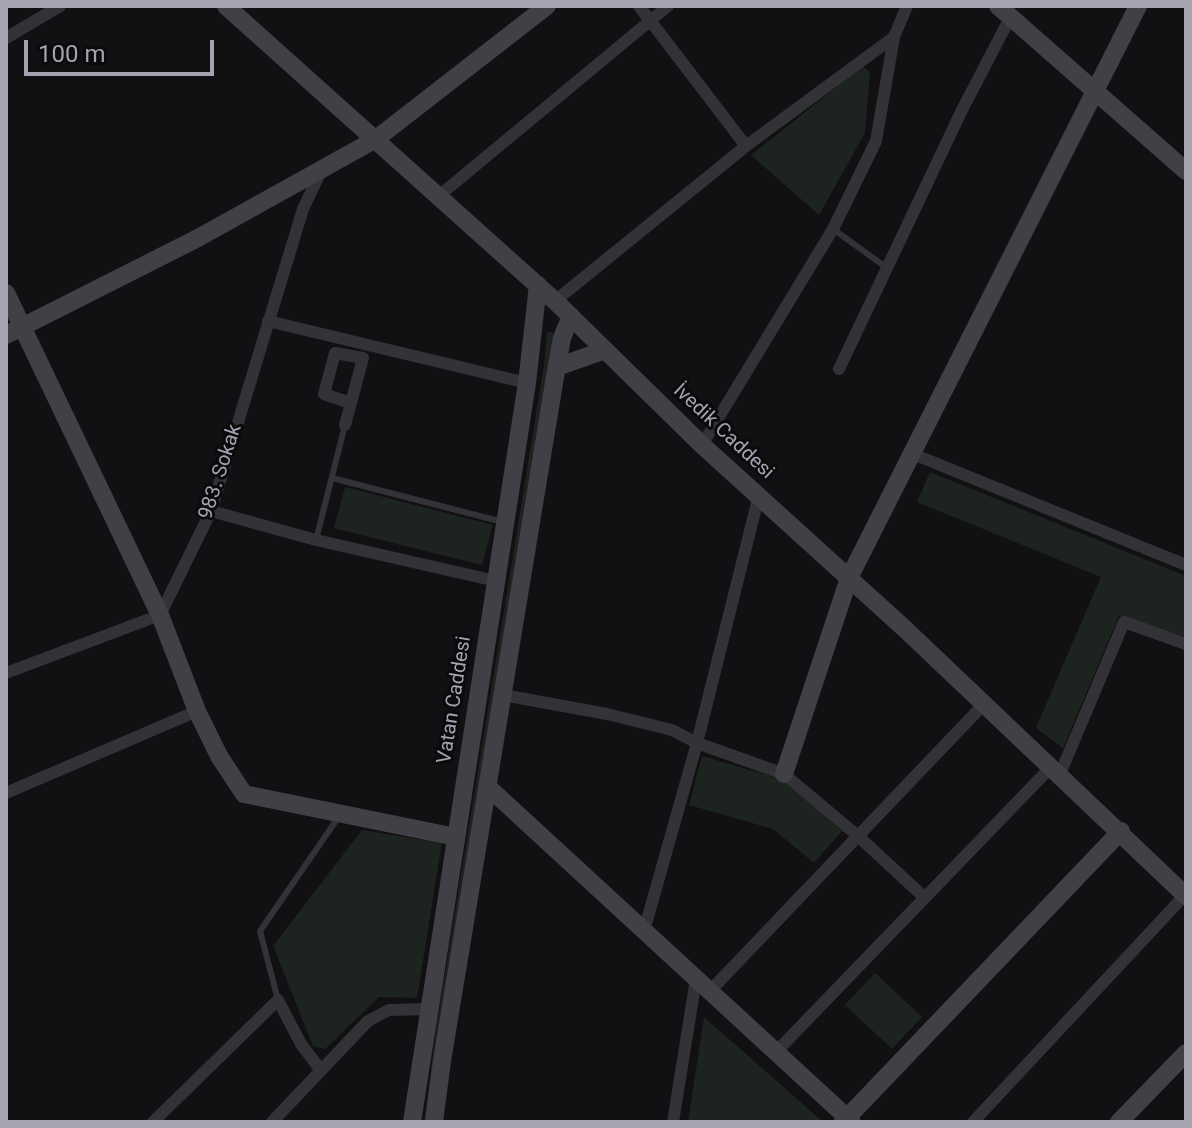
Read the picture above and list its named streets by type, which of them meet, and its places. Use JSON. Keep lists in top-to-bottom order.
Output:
{
  "streets": {
    "street": ["İvedik Caddesi", "983. Sokak", "Vatan Caddesi"]
  },
  "crossings": [
    ["İvedik Caddesi", "Vatan Caddesi"]
  ],
  "scale_bar": "100 m"
}
